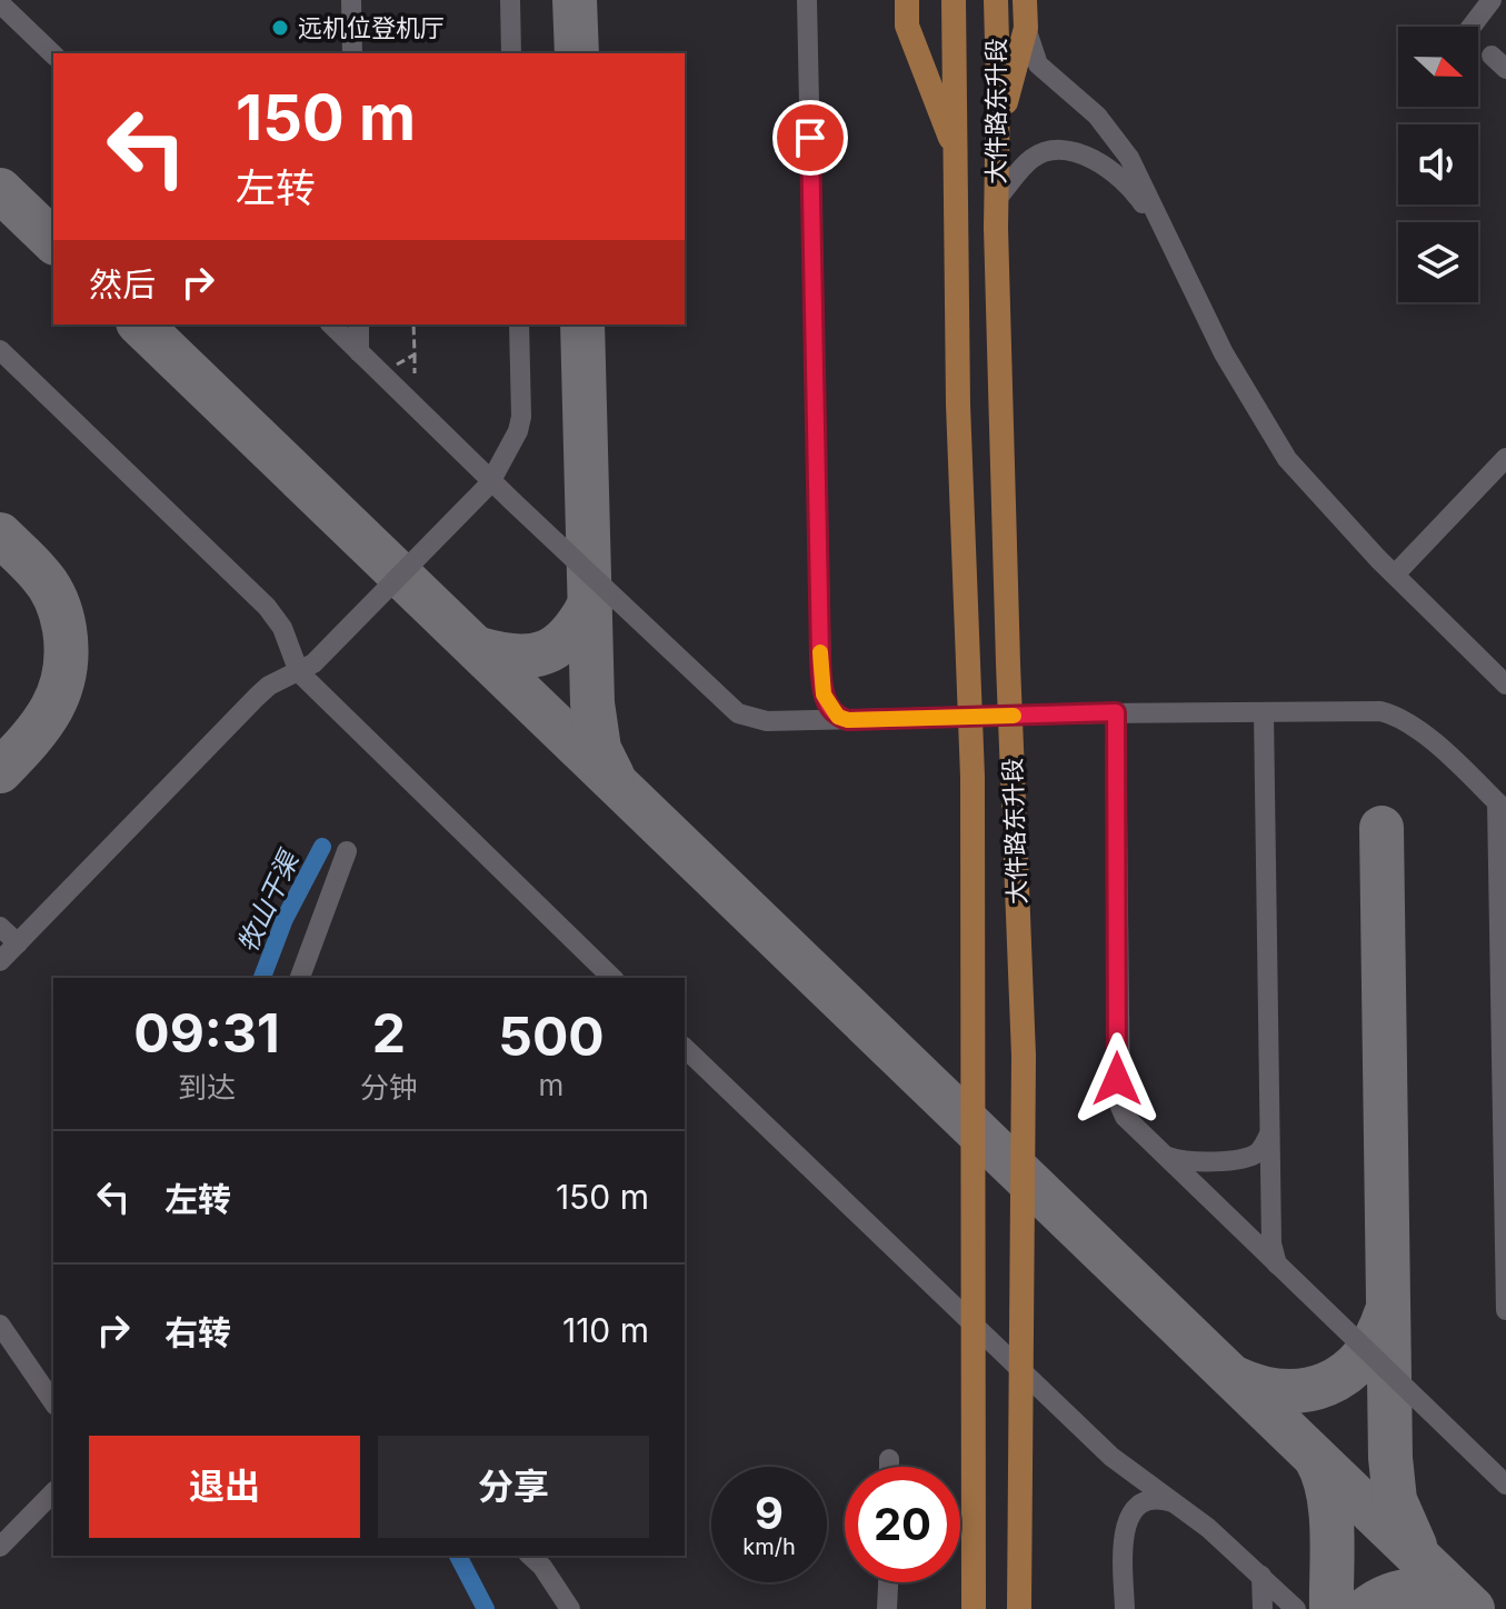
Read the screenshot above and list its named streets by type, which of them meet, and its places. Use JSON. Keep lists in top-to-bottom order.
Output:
{
  "streets": {
    "main road": ["大件路东升段"]
  },
  "water": ["牧山干渠"],
  "places": ["远机位登机厅"],
  "north": "right",
  "page": {
    "turn": ["150 m", "左转"],
    "then": "然后",
    "eta": [
      "09:31",
      "到达",
      "2",
      "分钟",
      "500",
      "m"
    ],
    "list": [
      {
        "name": "左转",
        "value": "150 m"
      },
      {
        "name": "右转",
        "value": "110 m"
      }
    ],
    "buttons": ["退出", "分享"],
    "speed": "9 km/h",
    "limit": "20"
  }
}
